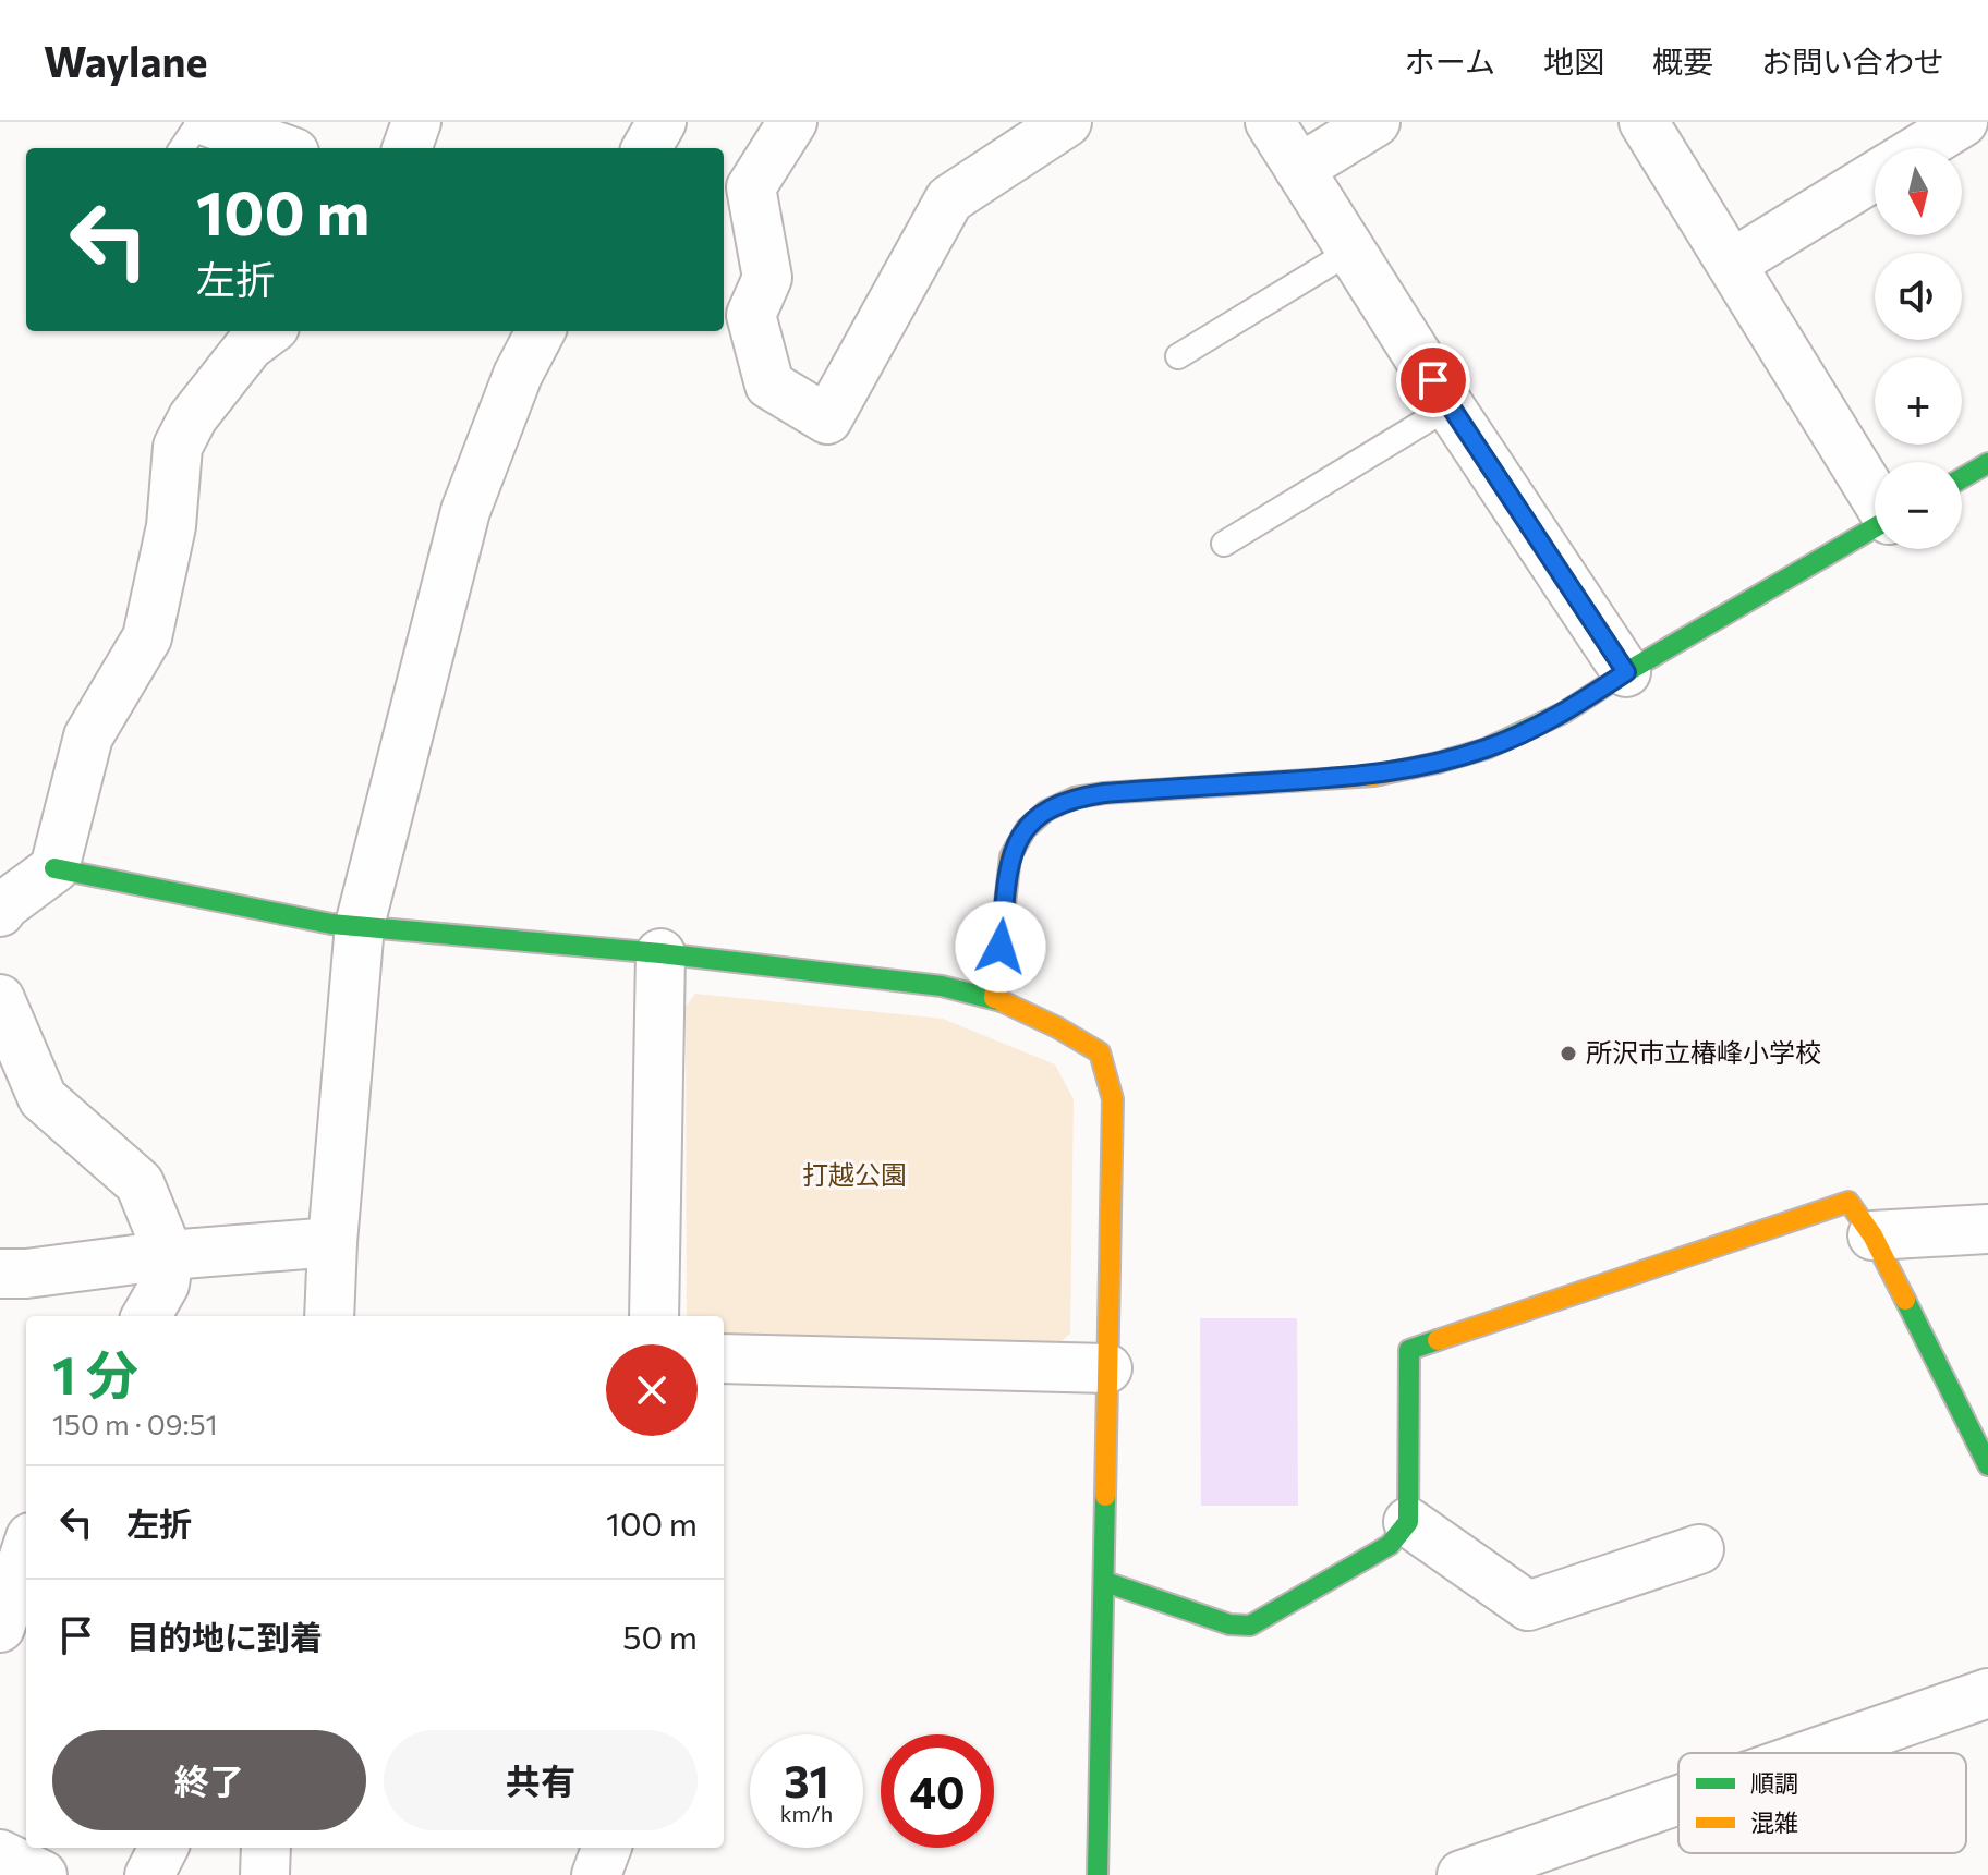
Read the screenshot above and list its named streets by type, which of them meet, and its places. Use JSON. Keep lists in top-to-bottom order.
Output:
{
  "parks": ["打越公園"],
  "places": ["所沢市立椿峰小学校"],
  "legend": ["順調", "混雑"],
  "north": "bottom",
  "page": {
    "header": "Waylane",
    "nav": [
      "ホーム",
      "地図",
      "概要",
      "お問い合わせ"
    ],
    "map_buttons": ["+", "−"],
    "turn": ["100 m", "左折"],
    "heading": ["1 分", "150 m · 09:51"],
    "list": [
      {
        "name": "左折",
        "value": "100 m"
      },
      {
        "name": "目的地に到着",
        "value": "50 m"
      }
    ],
    "buttons": ["終了", "共有"],
    "speed": "31 km/h",
    "limit": "40"
  }
}
